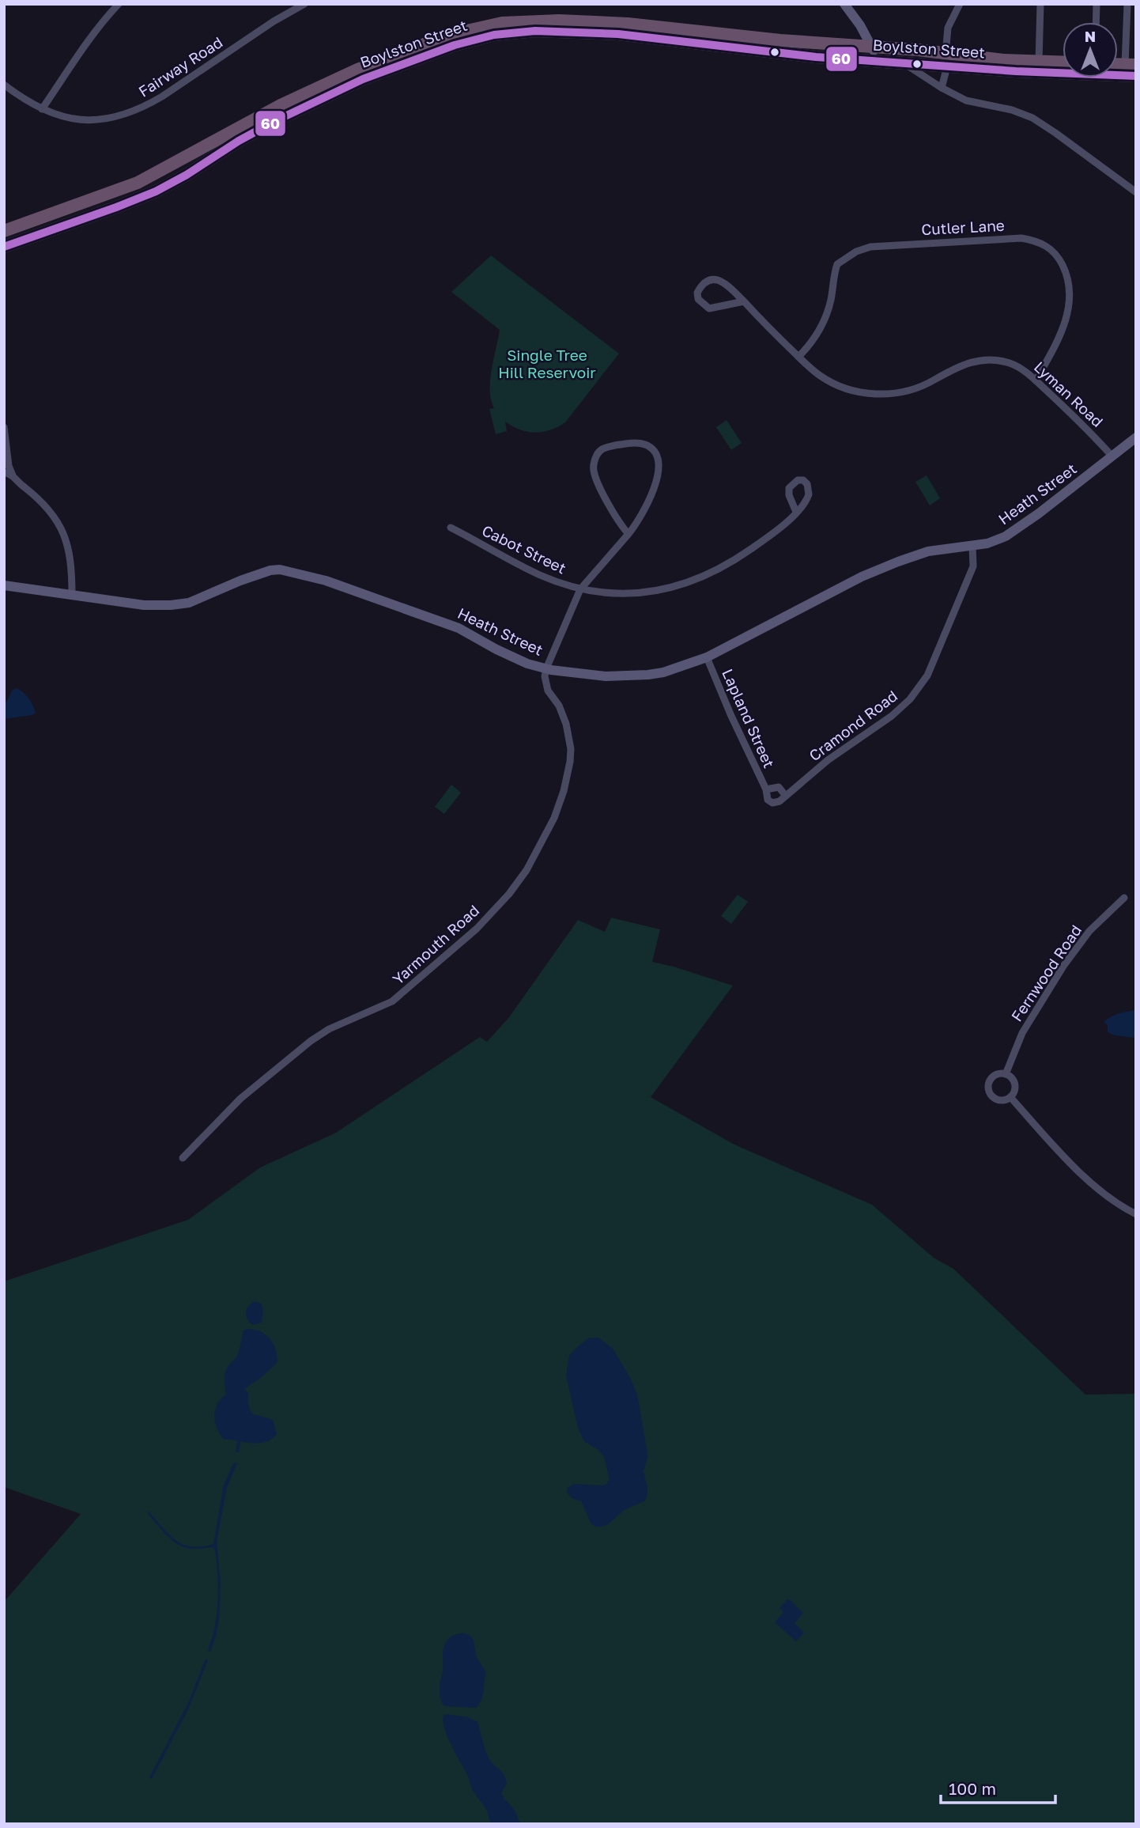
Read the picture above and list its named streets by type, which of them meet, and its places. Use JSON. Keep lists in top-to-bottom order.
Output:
{
  "streets": {
    "highway": ["Boylston Street"],
    "street": [
      "Fairway Road",
      "Cutler Lane",
      "Lyman Road",
      "Heath Street",
      "Cabot Street",
      "Lapland Street",
      "Cramond Road",
      "Yarmouth Road",
      "Fernwood Road"
    ]
  },
  "crossings": [
    ["Cutler Lane", "Lyman Road"],
    ["Lyman Road", "Heath Street"],
    ["Heath Street", "Lapland Street"],
    ["Heath Street", "Cramond Road"],
    ["Heath Street", "Yarmouth Road"],
    ["Lapland Street", "Cramond Road"]
  ],
  "parks": ["Single Tree Hill Reservoir"],
  "lines": ["transit line 60"],
  "scale_bar": "100 m",
  "north": "top"
}
